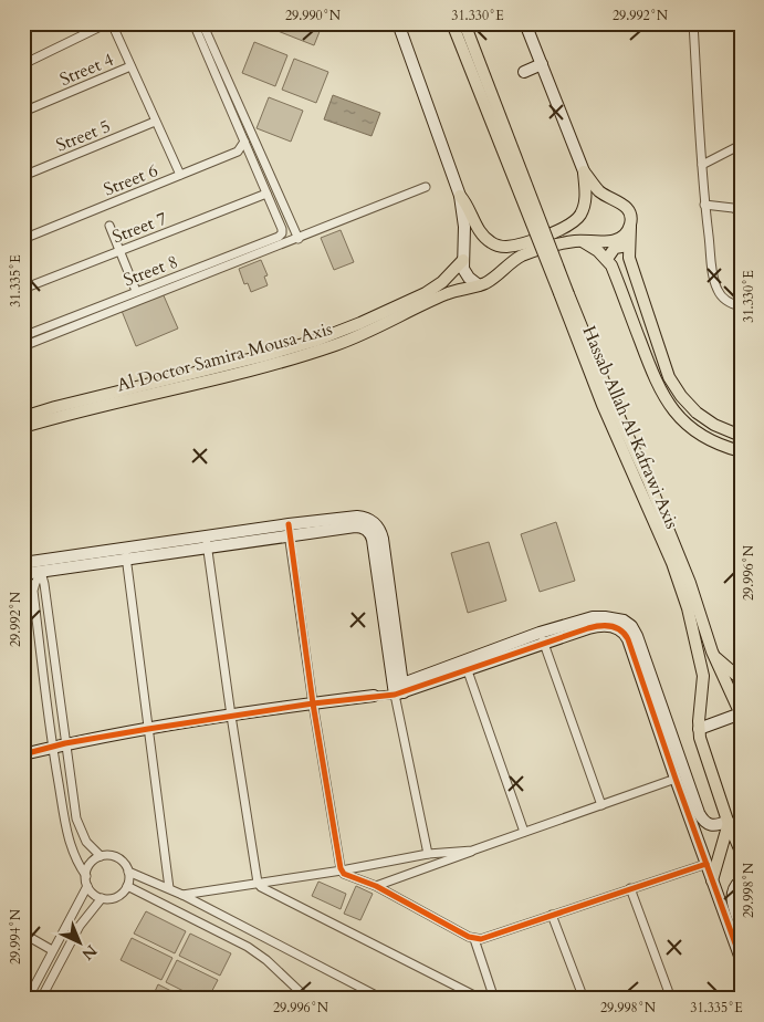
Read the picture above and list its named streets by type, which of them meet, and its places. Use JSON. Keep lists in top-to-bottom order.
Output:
{
  "streets": {
    "main road": ["Al Doctor Samira Mousa Axis", "Hassab Allah Al Kafrawi Axis"],
    "street": [
      "Street 4",
      "Street 5",
      "Street 6",
      "Street 7",
      "Street 8"
    ]
  },
  "crossings": [
    ["Street 7", "Street 8"]
  ],
  "north": "bottom right",
  "coordinates": [
    "29.990°N",
    "31.330°E",
    "29.992°N",
    "31.335°E",
    "29.996°N",
    "29.998°N",
    "29.994°N"
  ]
}
